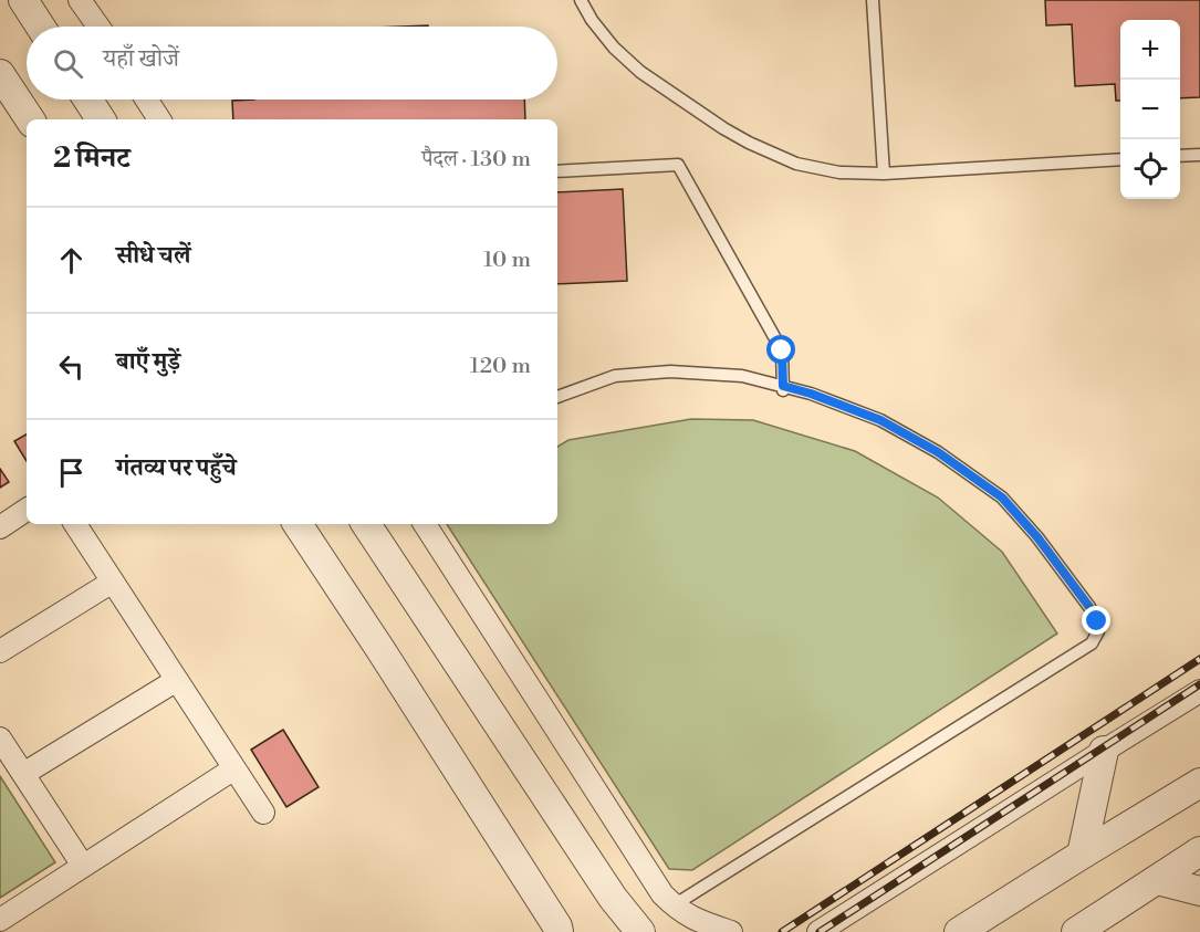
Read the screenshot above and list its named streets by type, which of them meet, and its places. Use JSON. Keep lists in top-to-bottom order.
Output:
{
  "page": {
    "map_buttons": ["+", "−"],
    "search": "यहाँ खोजें",
    "heading": ["2 मिनट", "पैदल · 130 m"],
    "list": [
      ["सीधे चलें", "10 m"],
      ["बाएँ मुड़ें", "120 m"],
      "गंतव्य पर पहुँचे"
    ]
  }
}
